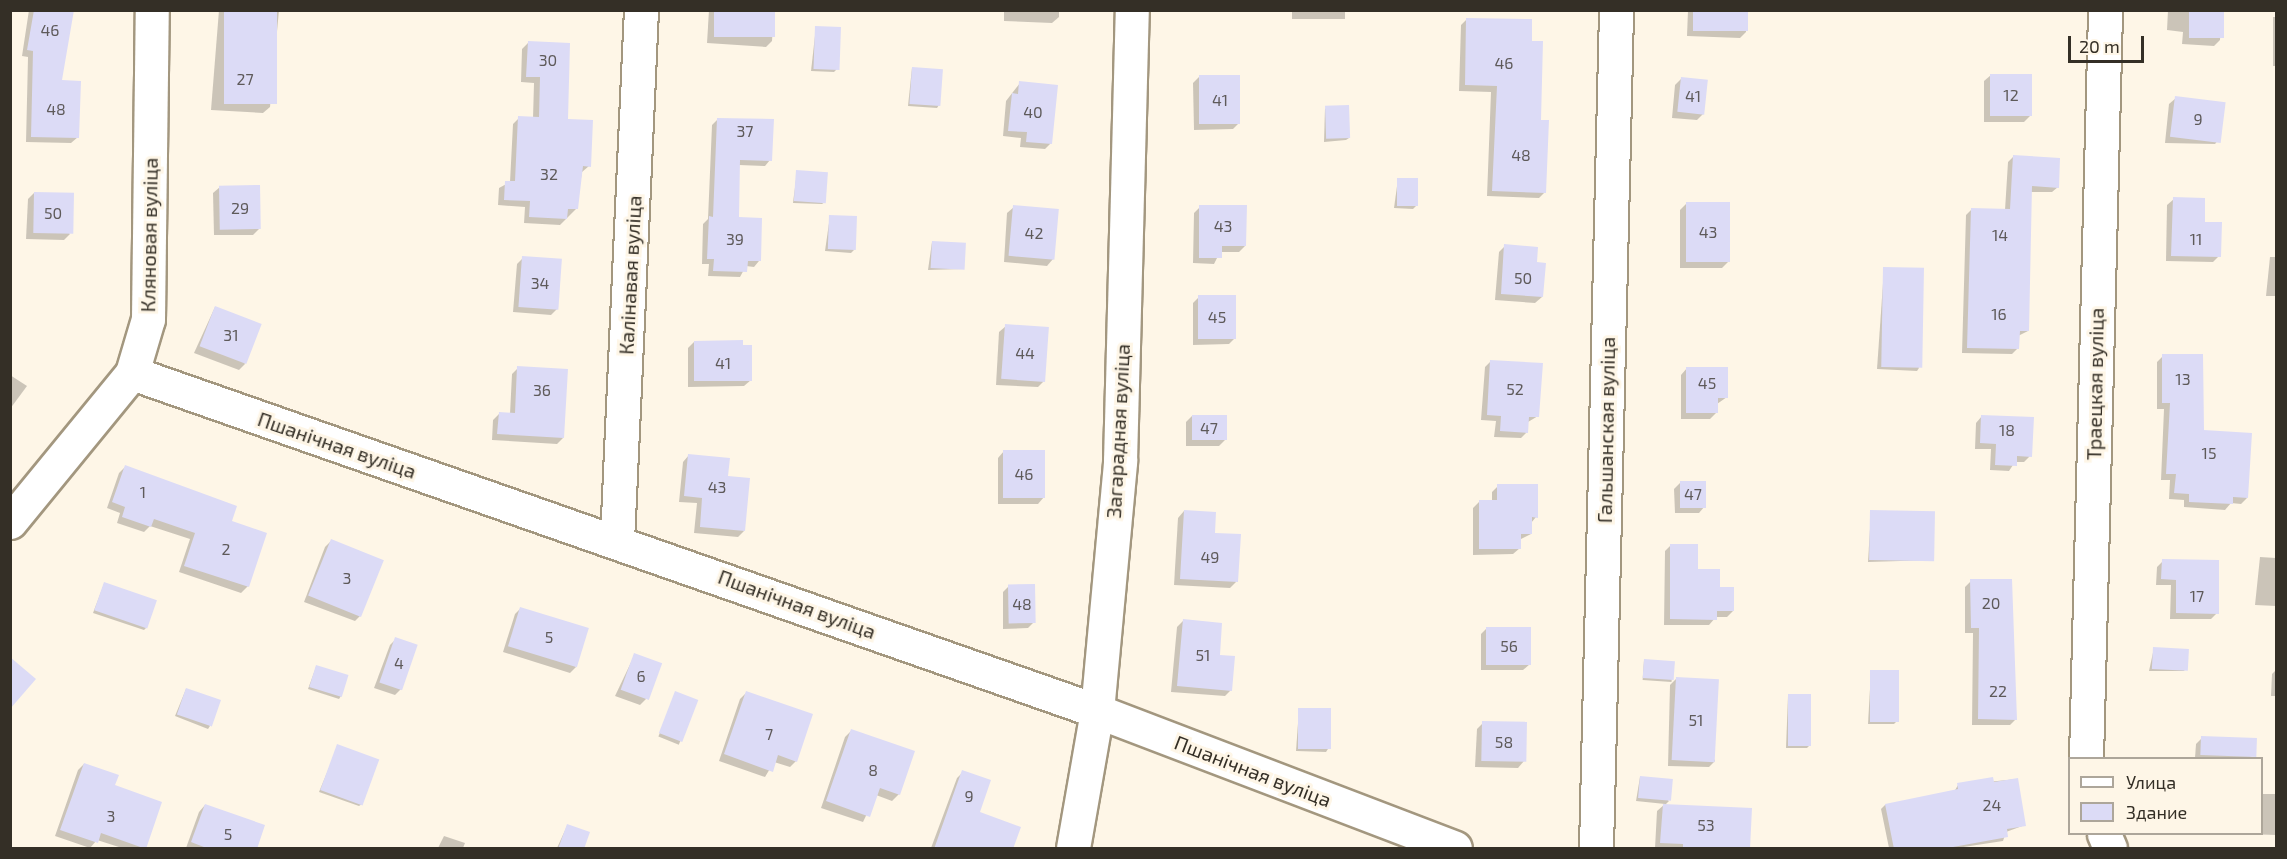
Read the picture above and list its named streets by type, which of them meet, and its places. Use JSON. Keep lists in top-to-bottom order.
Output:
{
  "streets": {
    "street": [
      "Кляновая вуліца",
      "Калінавая вуліца",
      "Траецкая вуліца",
      "Гальшанская вуліца",
      "Загарадная вуліца",
      "Пшанічная вуліца"
    ]
  },
  "crossings": [
    ["Кляновая вуліца", "Пшанічная вуліца"],
    ["Калінавая вуліца", "Пшанічная вуліца"],
    ["Загарадная вуліца", "Пшанічная вуліца"]
  ],
  "house_numbers": [
    "46",
    "30",
    "46",
    "27",
    "12",
    "41",
    "41",
    "48",
    "40",
    "9",
    "37",
    "48",
    "32",
    "29",
    "50",
    "43",
    "43",
    "42",
    "14",
    "39",
    "11",
    "50",
    "34",
    "16",
    "45",
    "31",
    "44",
    "41",
    "13",
    "45",
    "52",
    "36",
    "47",
    "18",
    "15",
    "46",
    "43",
    "1",
    "47",
    "2",
    "49",
    "3",
    "17",
    "20",
    "48",
    "5",
    "56",
    "51",
    "4",
    "6",
    "22",
    "51",
    "7",
    "58",
    "8",
    "9",
    "24",
    "3",
    "53",
    "5"
  ],
  "legend": ["Улица", "Здание"],
  "scale_bar": "20 m"
}
